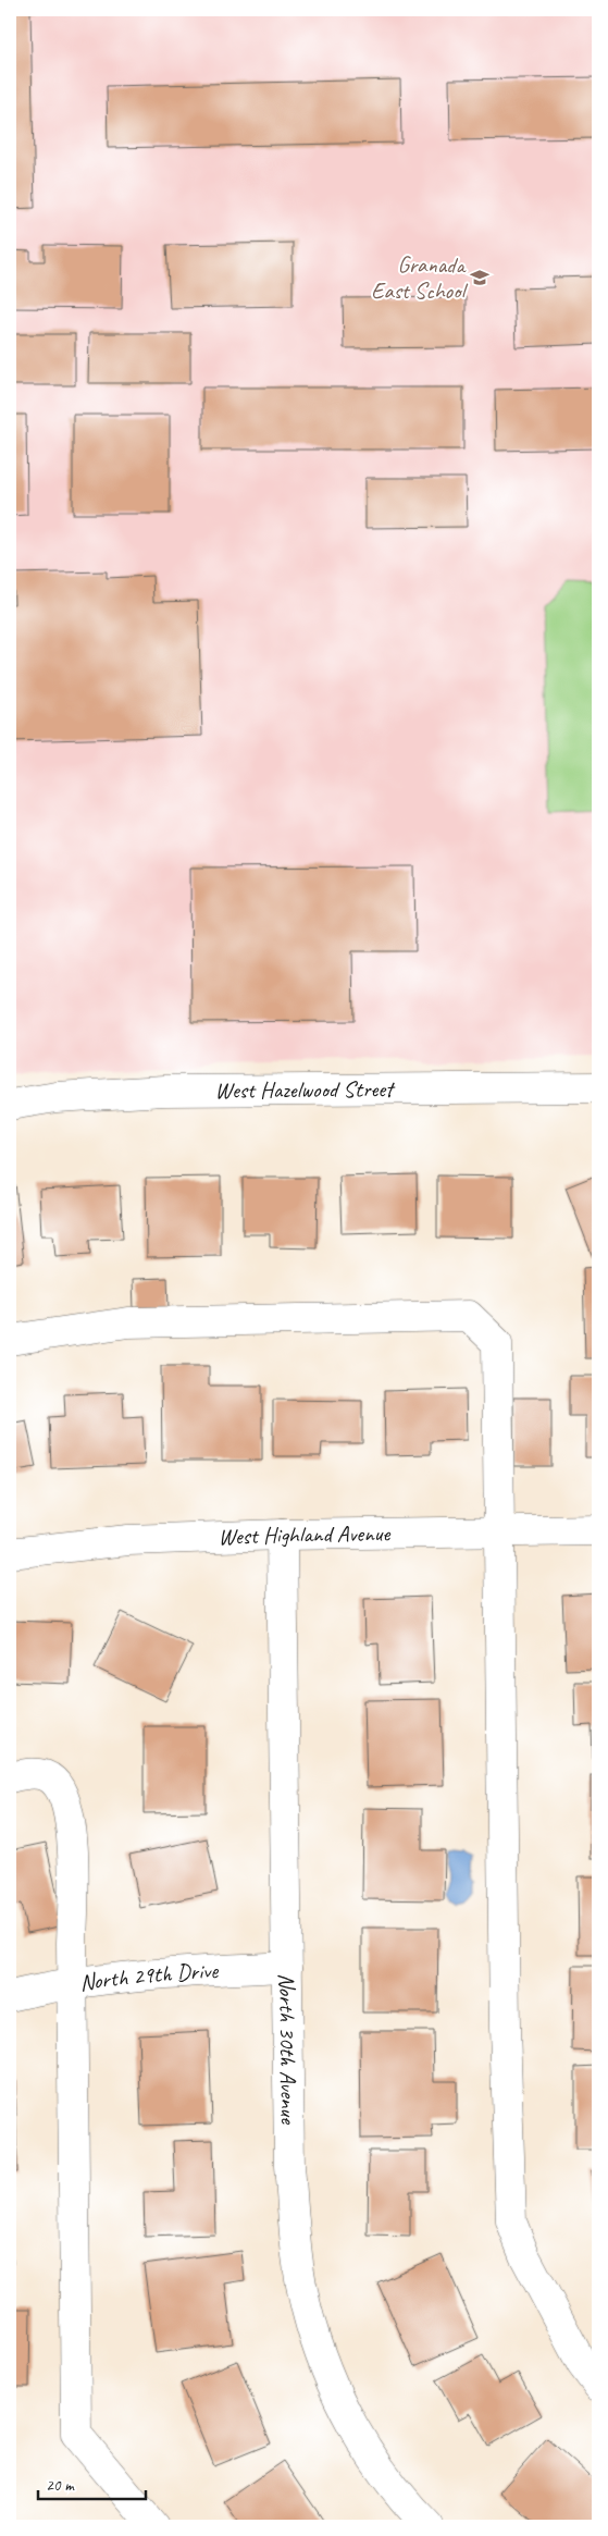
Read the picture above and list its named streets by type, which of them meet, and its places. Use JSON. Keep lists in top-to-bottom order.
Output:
{
  "streets": {
    "street": [
      "West Hazelwood Street",
      "West Highland Avenue",
      "North 29th Drive",
      "North 30th Avenue"
    ]
  },
  "crossings": [
    ["West Highland Avenue", "North 30th Avenue"],
    ["North 29th Drive", "North 30th Avenue"]
  ],
  "places": {
    "school or university": ["Granada East School"]
  },
  "scale_bar": "20 m"
}
